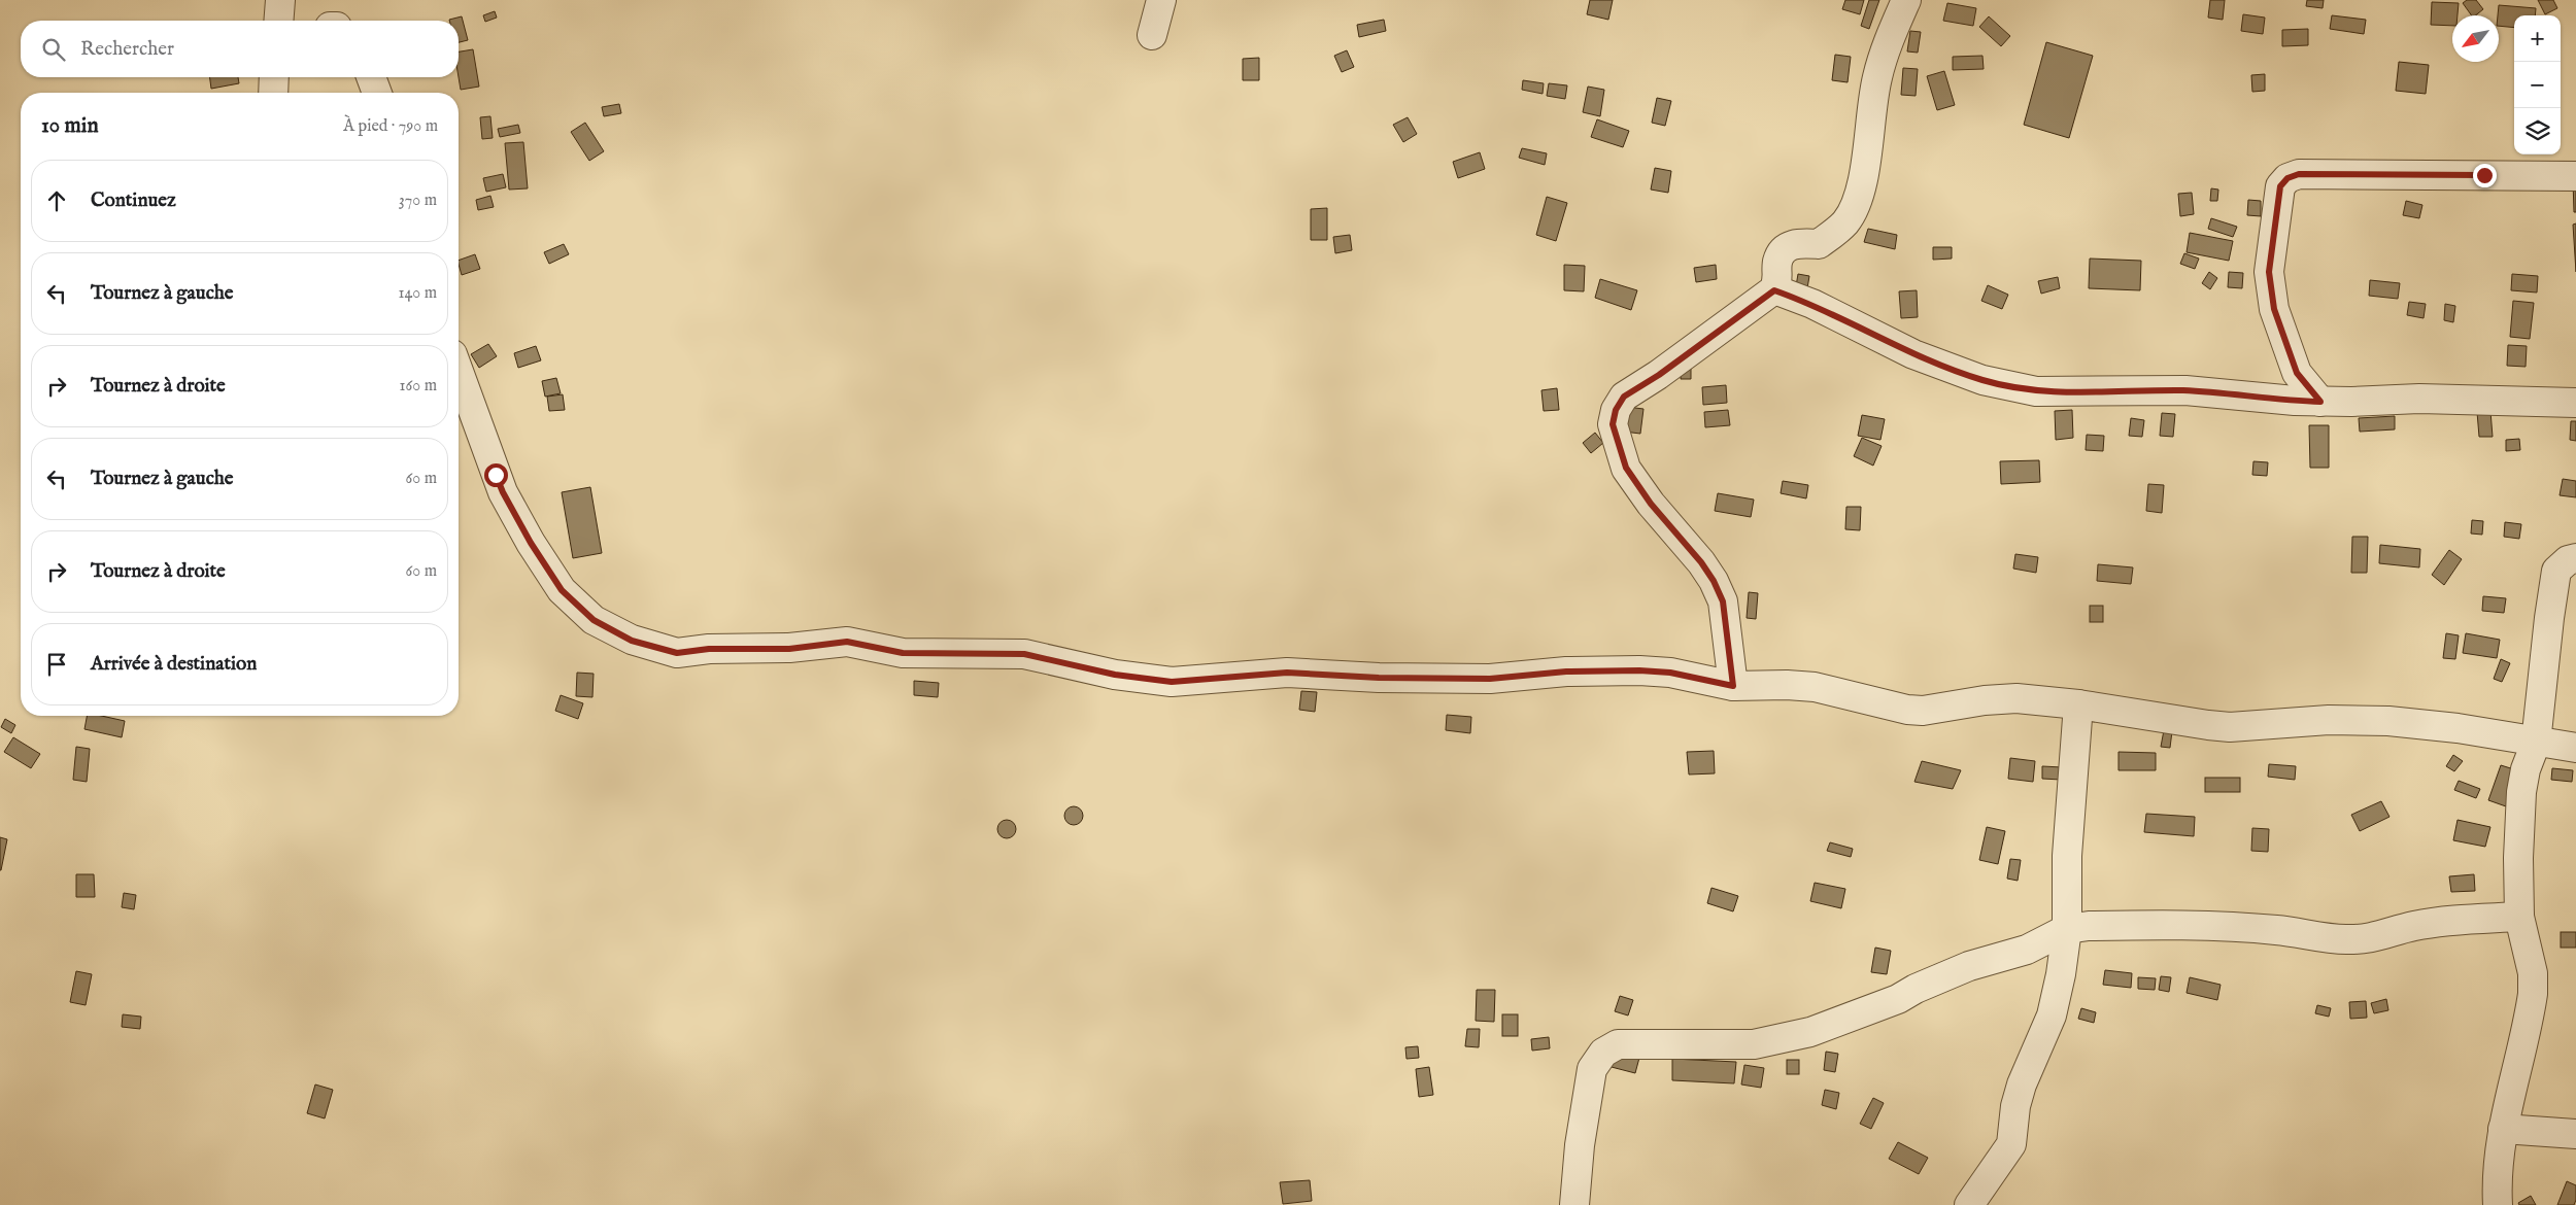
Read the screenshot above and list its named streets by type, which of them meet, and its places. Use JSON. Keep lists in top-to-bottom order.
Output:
{
  "north": "bottom left",
  "page": {
    "map_buttons": ["+", "−"],
    "search": "Rechercher",
    "heading": ["10 min", "À pied · 790 m"],
    "list": [
      ["Continuez", "370 m"],
      ["Tournez à gauche", "140 m"],
      ["Tournez à droite", "160 m"],
      ["Tournez à gauche", "60 m"],
      ["Tournez à droite", "60 m"],
      "Arrivée à destination"
    ]
  }
}
